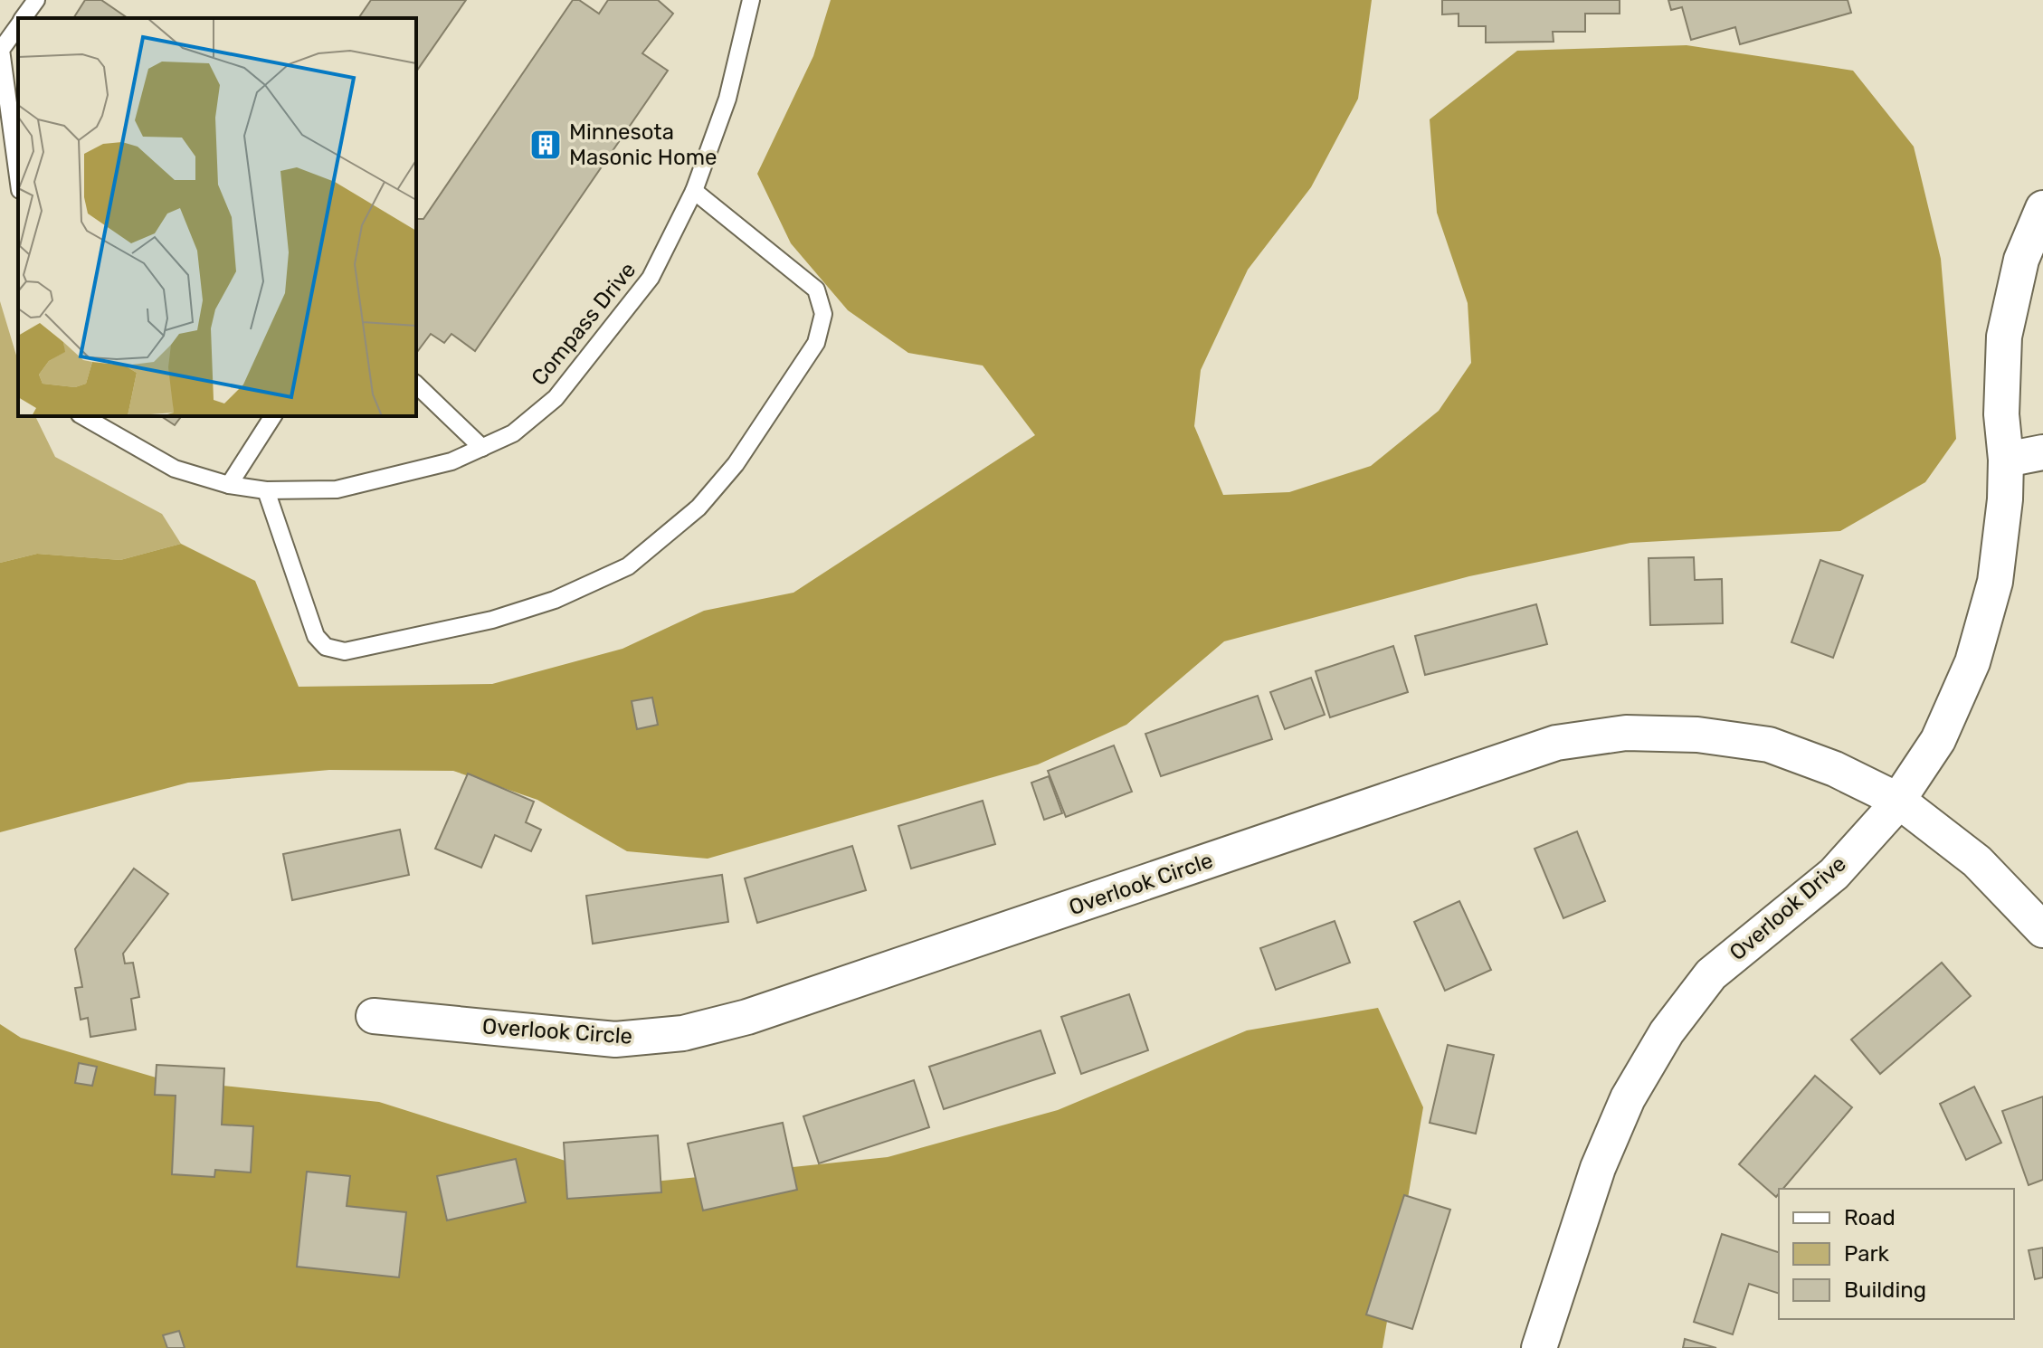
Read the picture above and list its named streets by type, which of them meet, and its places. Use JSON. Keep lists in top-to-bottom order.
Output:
{
  "streets": {
    "street": ["Overlook Circle", "Overlook Drive"],
    "lane": ["Compass Drive"]
  },
  "crossings": [
    ["Overlook Circle", "Overlook Drive"]
  ],
  "places": {
    "building": ["Minnesota Masonic Home"]
  },
  "legend": ["Road", "Park", "Building"]
}
